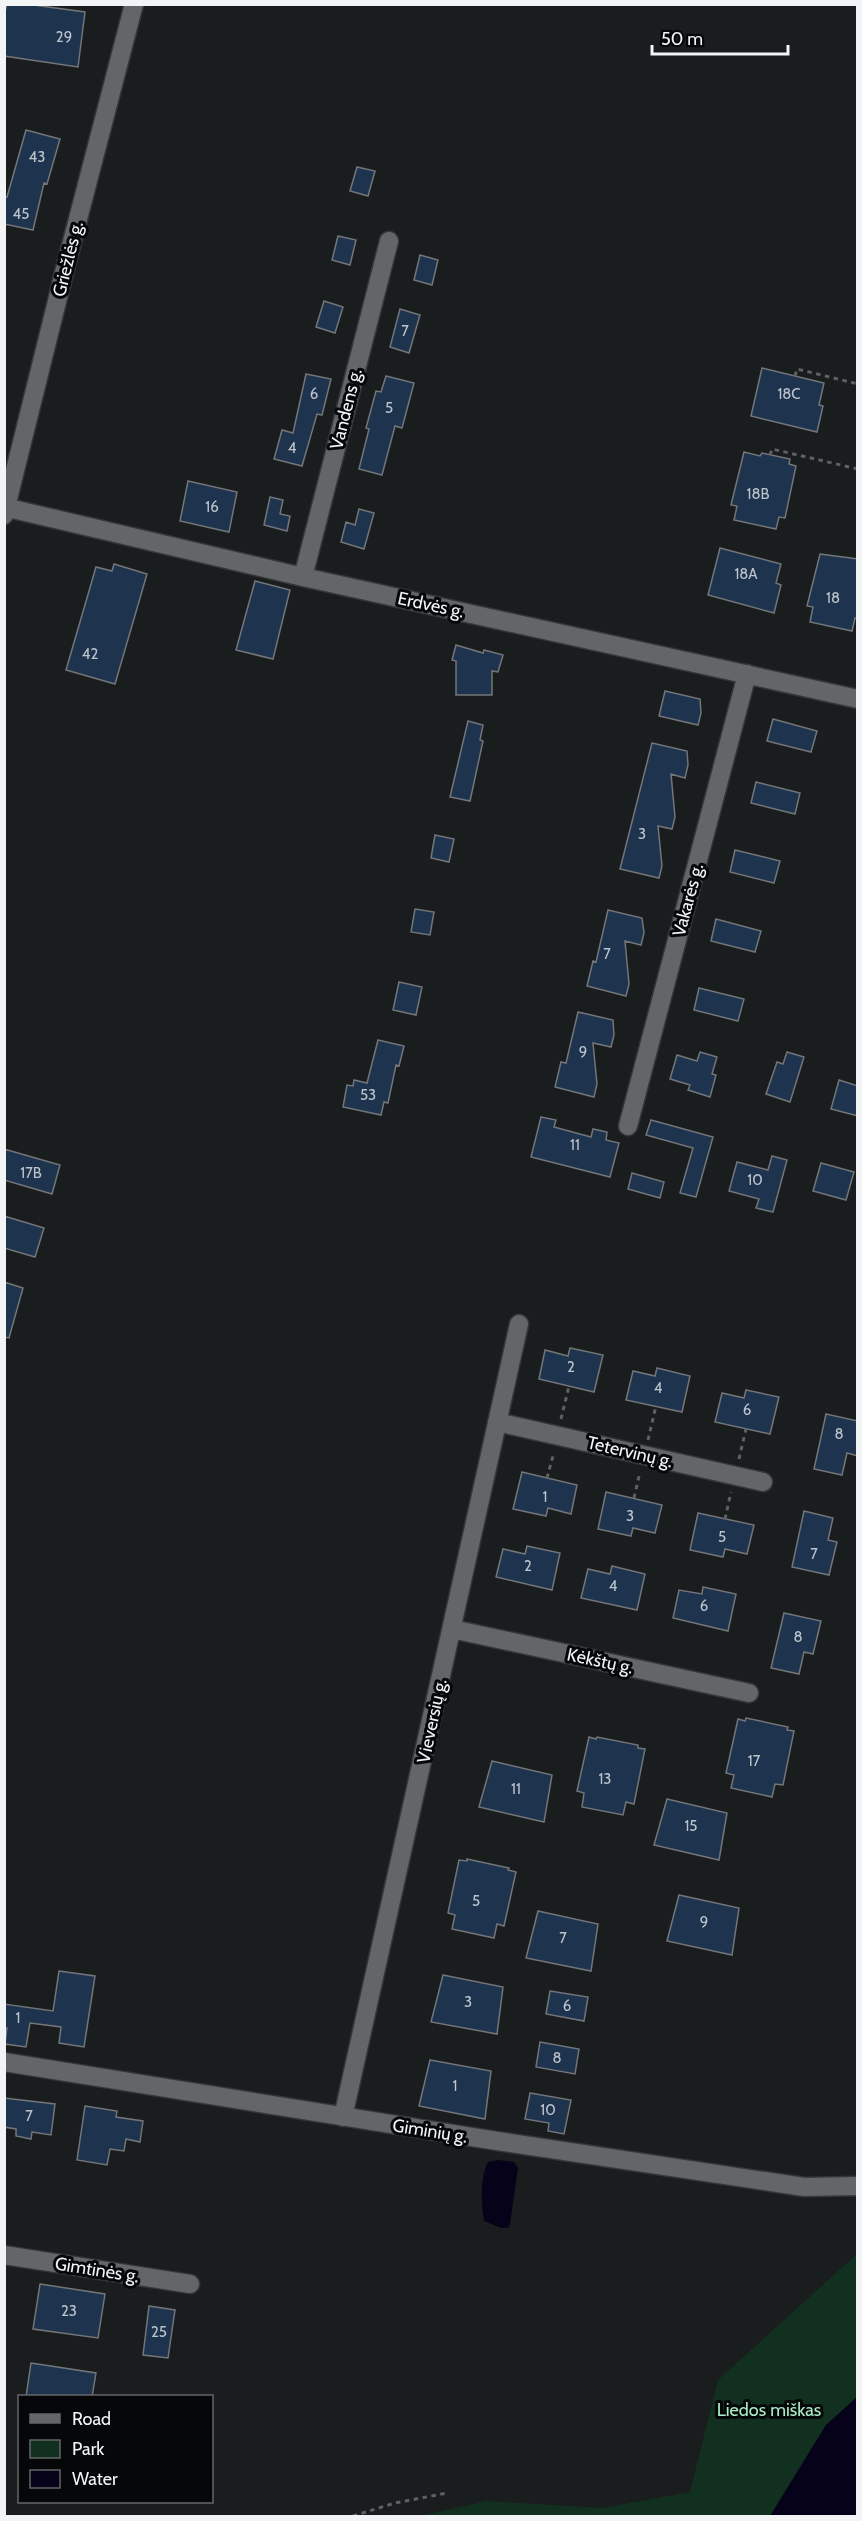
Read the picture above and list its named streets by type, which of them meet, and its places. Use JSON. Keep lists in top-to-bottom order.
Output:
{
  "streets": {
    "street": [
      "Griežlės g.",
      "Vandens g.",
      "Erdvės g.",
      "Vakarės g.",
      "Tetervinų g.",
      "Kėkštų g.",
      "Vieversių g.",
      "Giminių g.",
      "Gimtinės g."
    ]
  },
  "crossings": [
    ["Griežlės g.", "Erdvės g."],
    ["Vandens g.", "Erdvės g."],
    ["Erdvės g.", "Vakarės g."],
    ["Tetervinų g.", "Vieversių g."],
    ["Kėkštų g.", "Vieversių g."],
    ["Vieversių g.", "Giminių g."]
  ],
  "parks": ["Liedos miškas"],
  "house_numbers": [
    "29",
    "43",
    "45",
    "7",
    "6",
    "18C",
    "5",
    "4",
    "18B",
    "16",
    "18A",
    "18",
    "42",
    "3",
    "7",
    "9",
    "53",
    "11",
    "17B",
    "10",
    "2",
    "4",
    "6",
    "8",
    "1",
    "3",
    "5",
    "7",
    "2",
    "4",
    "6",
    "8",
    "17",
    "13",
    "11",
    "15",
    "5",
    "9",
    "7",
    "3",
    "6",
    "1",
    "8",
    "1",
    "10",
    "7",
    "23",
    "25"
  ],
  "legend": ["Road", "Park", "Water"],
  "scale_bar": "50 m"
}
